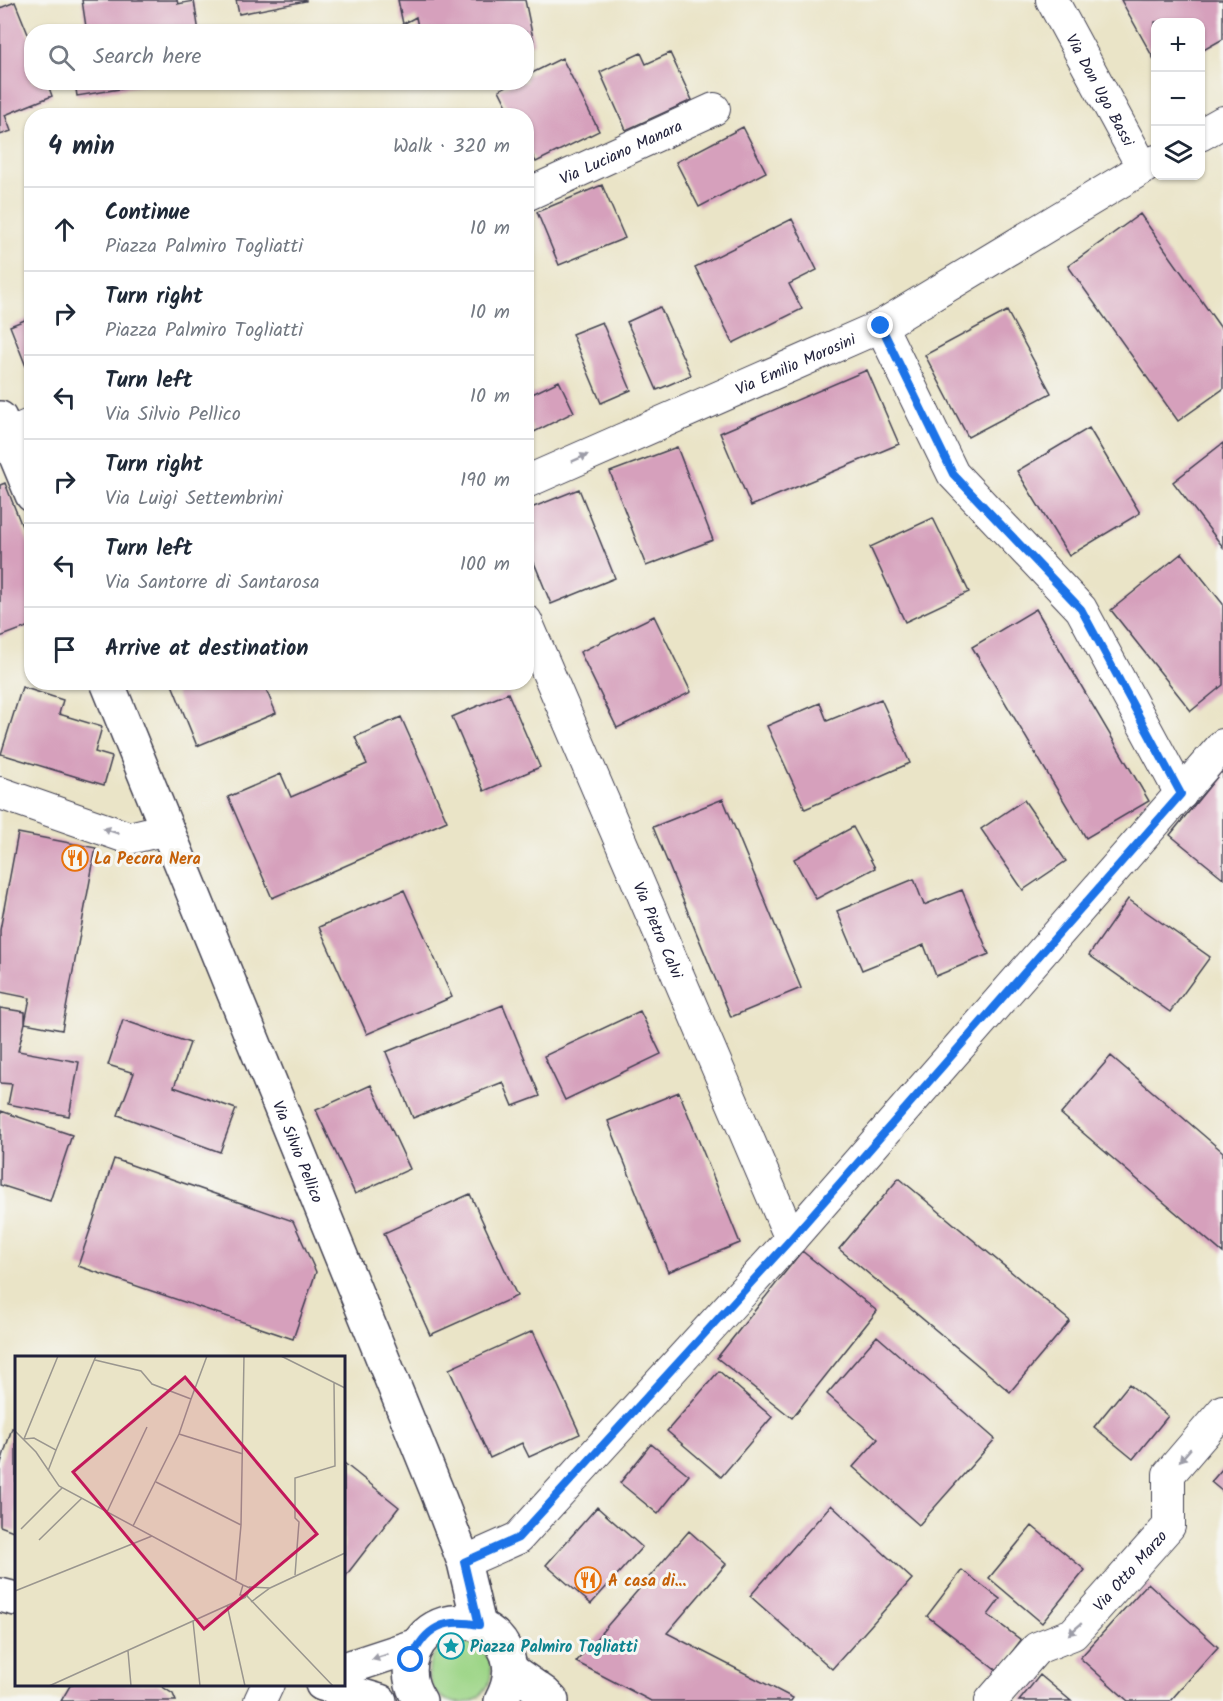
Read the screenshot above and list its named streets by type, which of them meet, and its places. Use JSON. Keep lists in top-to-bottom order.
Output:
{
  "streets": {
    "street": [
      "Via Don Ugo Bassi",
      "Via Luciano Manara",
      "Via Emilio Morosini",
      "Via Pietro Calvi",
      "Via Silvio Pellico",
      "Via Otto Marzo"
    ]
  },
  "crossings": [
    ["Via Don Ugo Bassi", "Via Emilio Morosini"]
  ],
  "one_way": ["Via Emilio Morosini", "Via Otto Marzo"],
  "places": {
    "restaurant": ["La Pecora Nera", "A casa di..."],
    "place": ["Piazza Palmiro Togliatti"]
  },
  "page": {
    "map_buttons": ["+", "−"],
    "search": "Search here",
    "heading": ["4 min", "Walk · 320 m"],
    "list": [
      ["Continue", "Piazza Palmiro Togliatti", "10 m"],
      ["Turn right", "Piazza Palmiro Togliatti", "10 m"],
      ["Turn left", "Via Silvio Pellico", "10 m"],
      ["Turn right", "Via Luigi Settembrini", "190 m"],
      ["Turn left", "Via Santorre di Santarosa", "100 m"],
      "Arrive at destination"
    ]
  }
}
